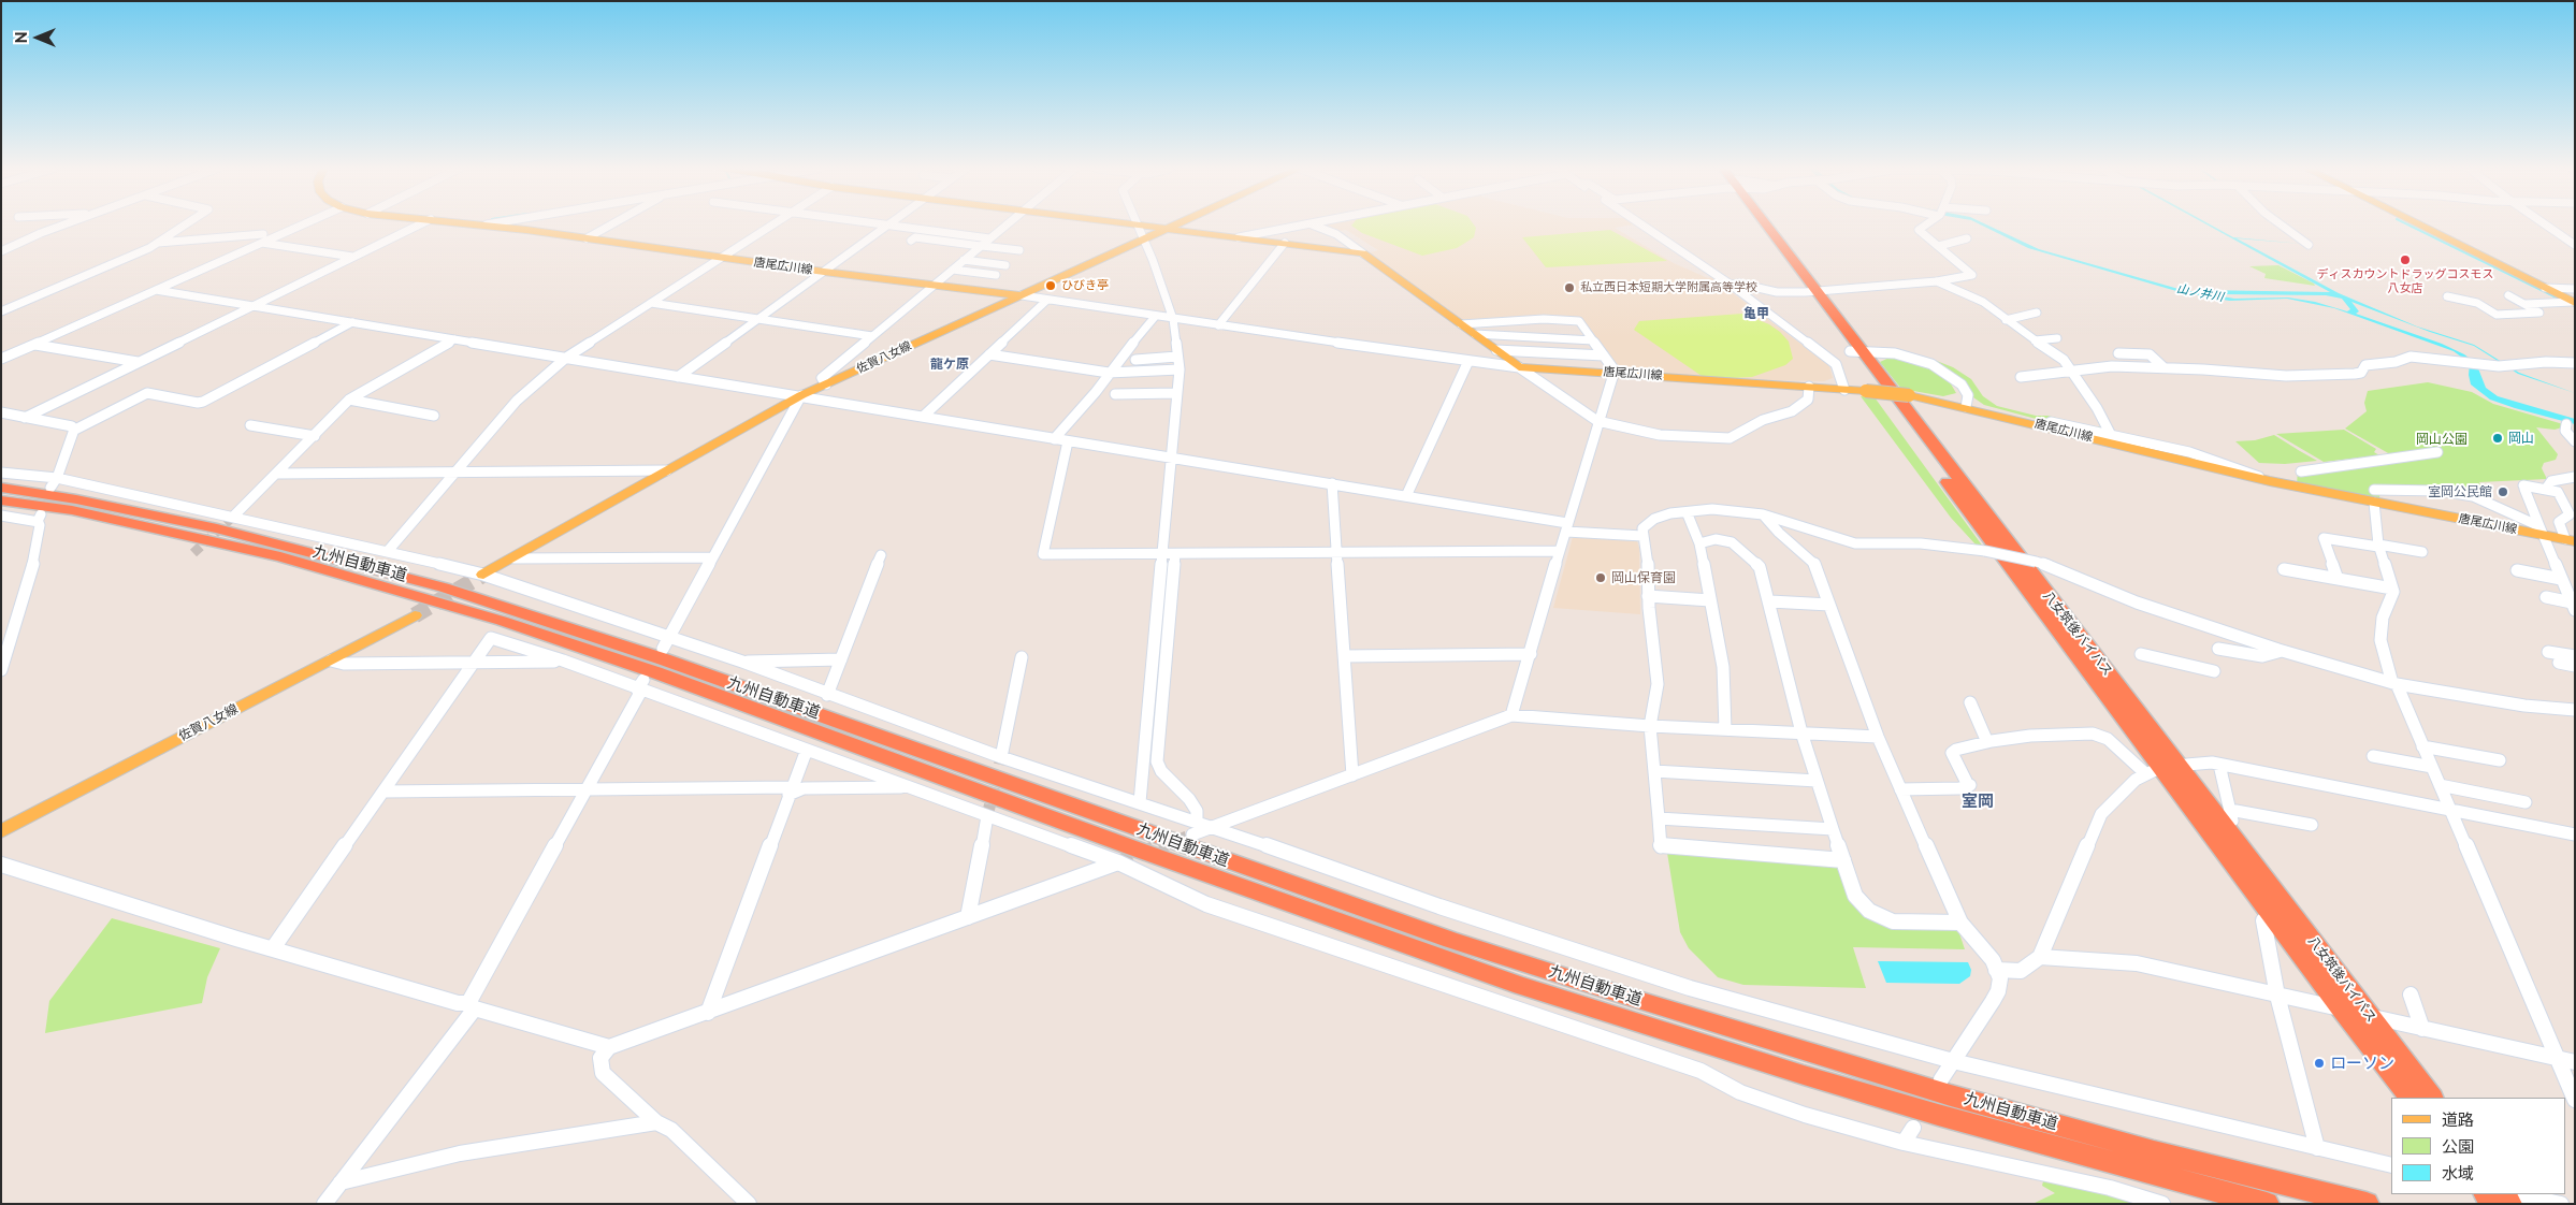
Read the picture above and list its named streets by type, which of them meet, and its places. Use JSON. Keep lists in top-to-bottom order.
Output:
{
  "streets": {
    "highway": ["九州自動車道", "八女筑後バイパス"],
    "main road": ["唐尾広川線", "佐賀八女線"]
  },
  "crossings": [
    ["唐尾広川線", "佐賀八女線"]
  ],
  "districts": ["亀甲", "龍ケ原", "室岡"],
  "water": ["山ノ井川"],
  "parks": ["岡山公園"],
  "places": [
    "ディスカウントドラッグコスモス 八女店",
    "ひびき亭",
    "私立西日本短期大学附属高等学校",
    "岡山",
    "室岡公民館",
    "岡山保育園",
    "ローソン"
  ],
  "legend": ["道路", "公園", "水域"],
  "north": "left"
}
